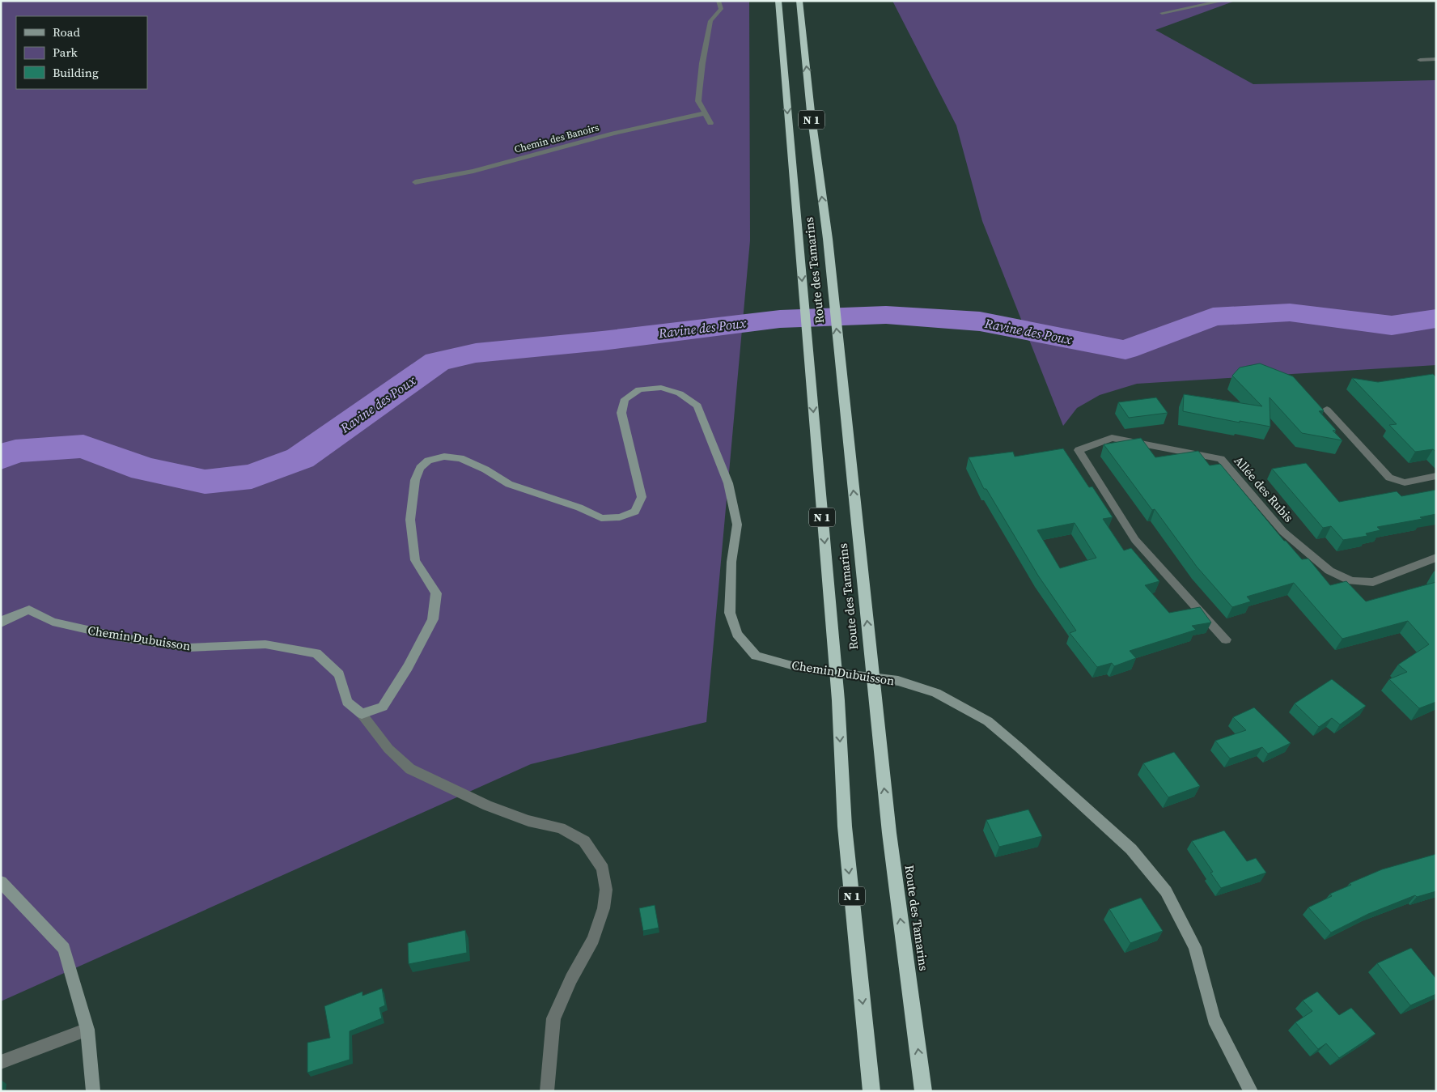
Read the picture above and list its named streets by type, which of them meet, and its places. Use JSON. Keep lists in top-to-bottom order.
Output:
{
  "streets": {
    "highway": ["N 1", "Route des Tamarins"],
    "main road": ["Chemin Dubuisson"],
    "street": ["Chemin des Banoirs", "Allée des Rubis"]
  },
  "water": ["Ravine des Poux"],
  "legend": ["Road", "Park", "Building"]
}
